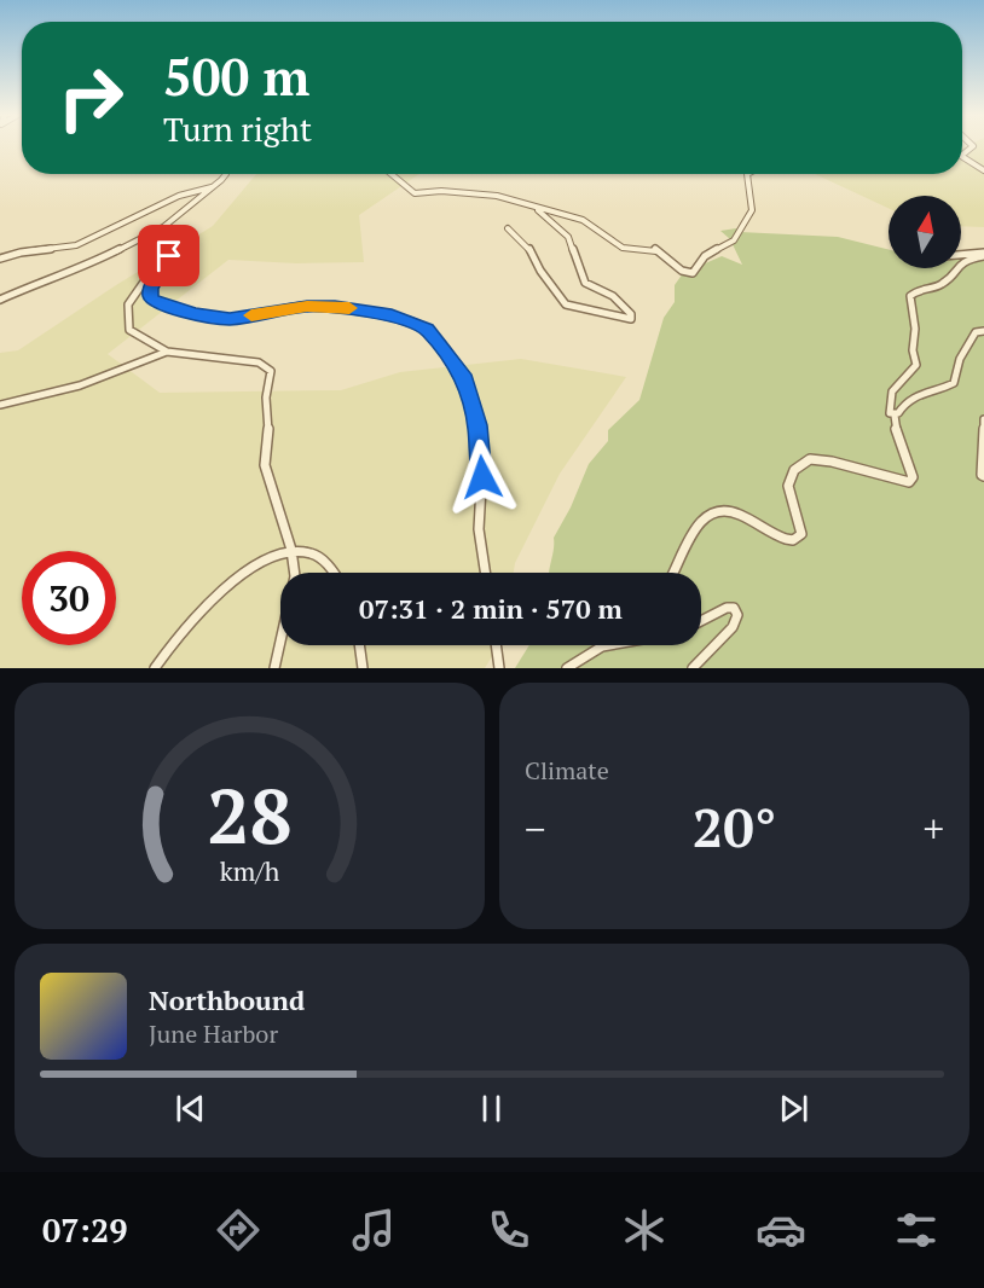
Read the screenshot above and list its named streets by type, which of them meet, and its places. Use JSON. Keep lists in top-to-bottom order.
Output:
{
  "north": "top",
  "page": {
    "turn": ["500 m", "Turn right"],
    "limit": "30",
    "trip": "07:31 · 2 min · 570 m",
    "tile": "Climate",
    "heat": ["−", "20°", "+"],
    "song": ["Northbound", "June Harbor"],
    "tabs": "07:29",
    "gauge": ["28", "km/h"]
  }
}
